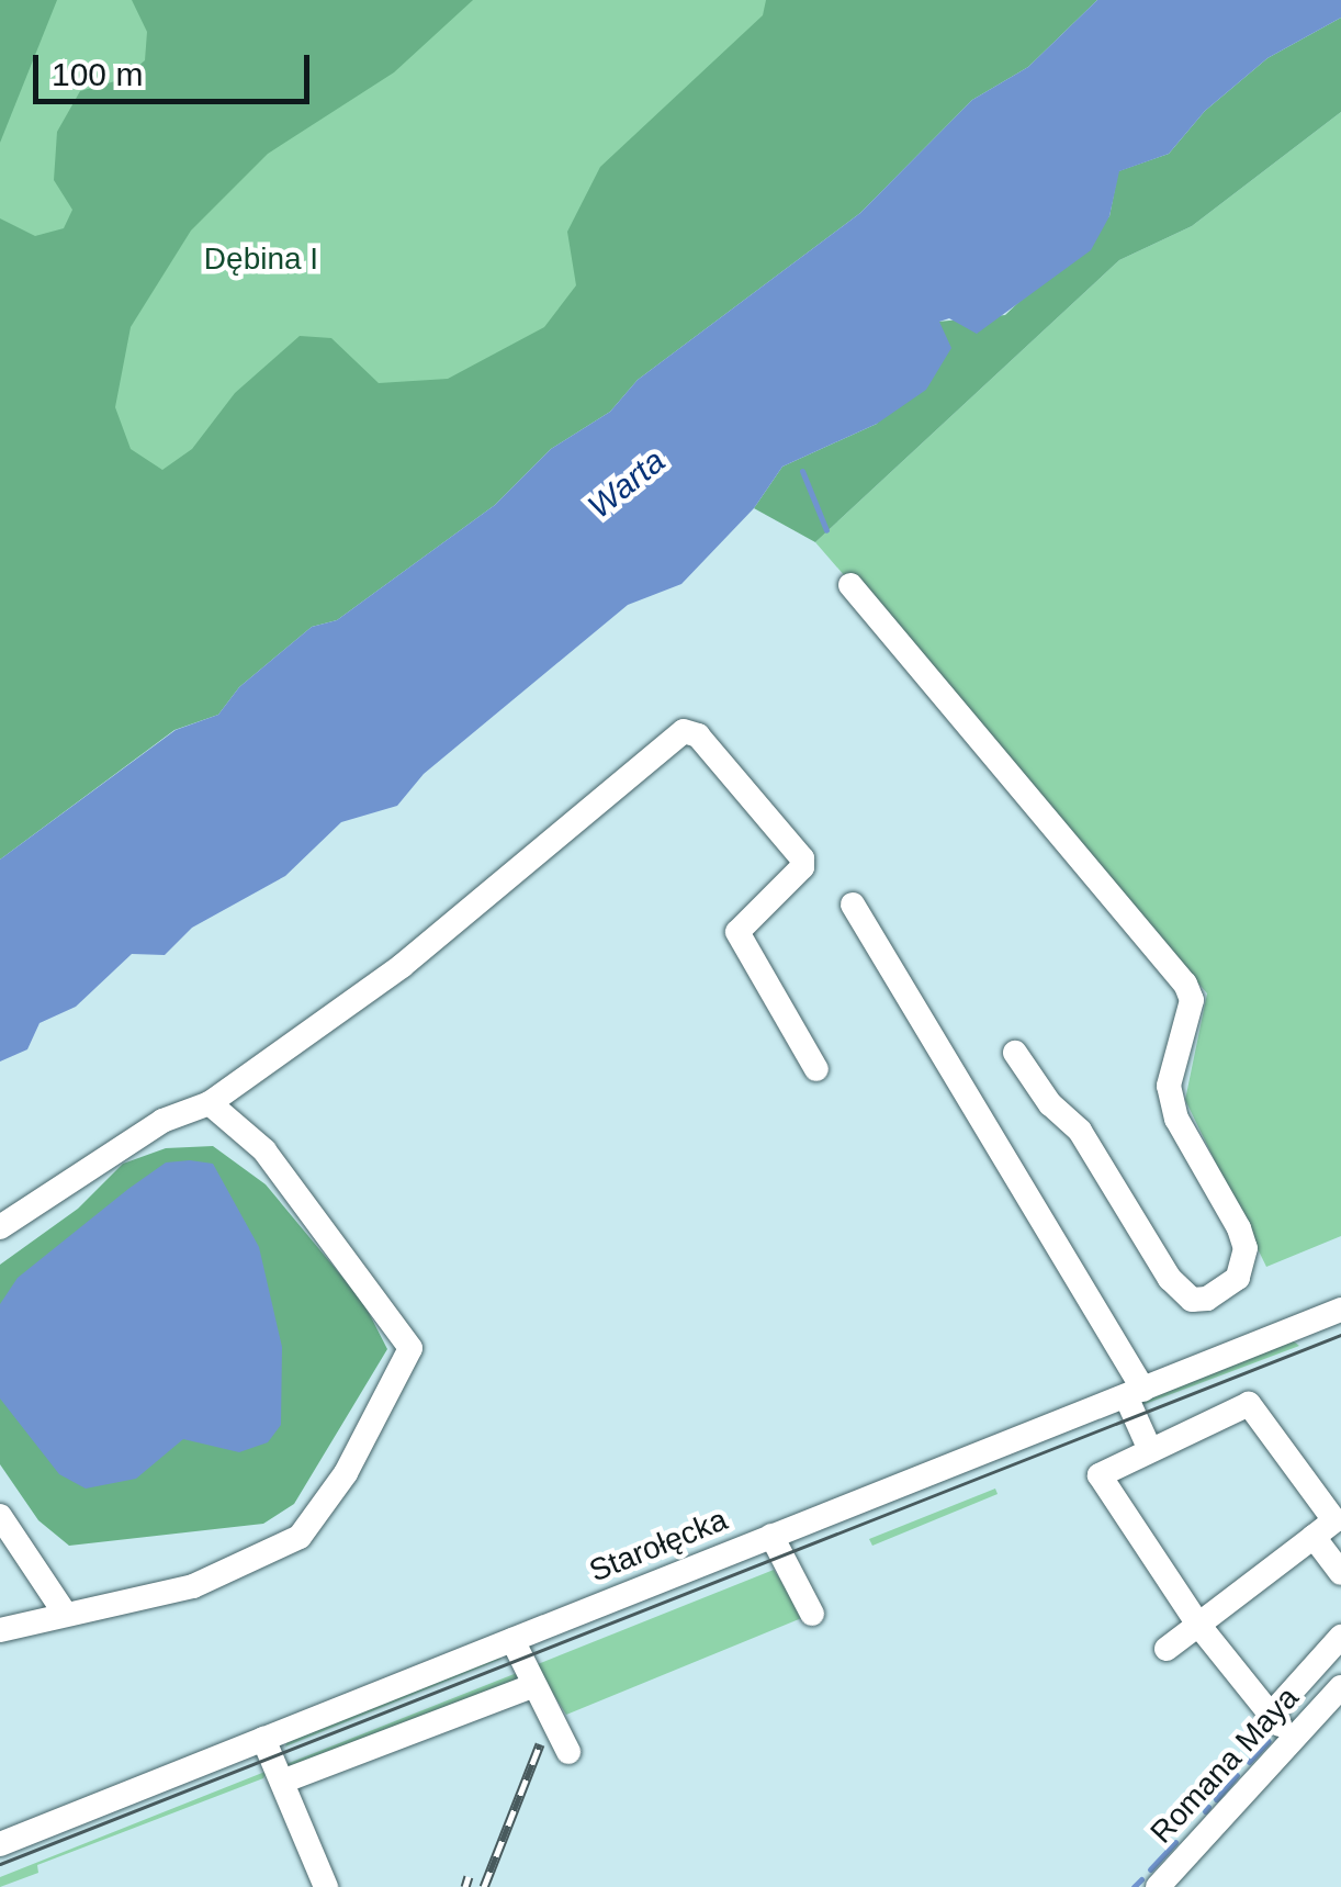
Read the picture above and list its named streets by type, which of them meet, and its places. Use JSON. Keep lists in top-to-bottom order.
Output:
{
  "streets": {
    "street": ["Starołęcka", "Romana Maya"]
  },
  "water": ["Warta"],
  "parks": ["Dębina I"],
  "scale_bar": "100 m"
}
